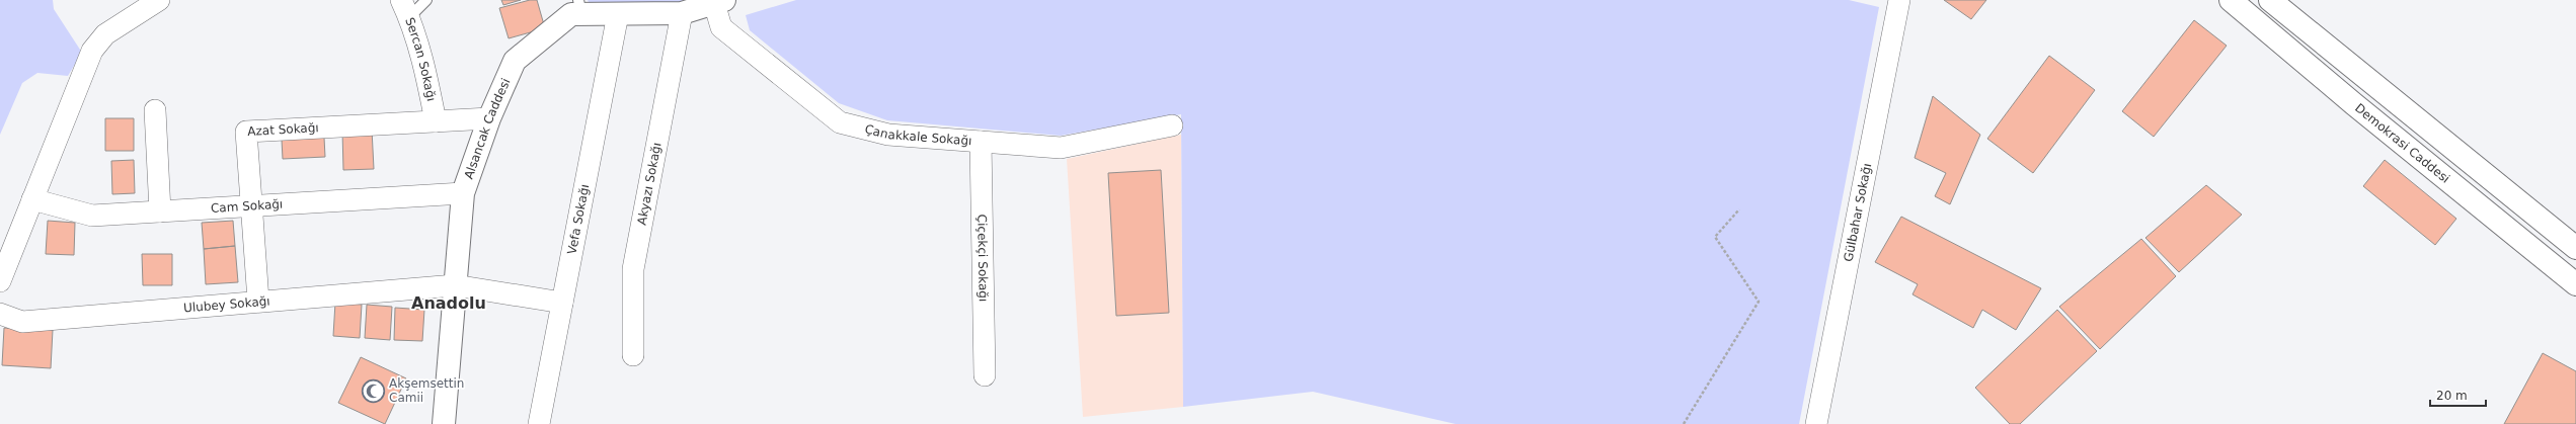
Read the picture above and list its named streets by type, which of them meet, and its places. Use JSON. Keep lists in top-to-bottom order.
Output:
{
  "streets": {
    "main road": ["Alsancak Caddesi", "Demokrasi Caddesi"],
    "street": [
      "Sercan Sokağı",
      "Azat Sokağı",
      "Çanakkale Sokağı",
      "Akyazı Sokağı",
      "Cam Sokağı",
      "Gülbahar Sokağı",
      "Vefa Sokağı",
      "Çiçekçi Sokağı",
      "Ulubey Sokağı"
    ]
  },
  "crossings": [
    ["Sercan Sokağı", "Azat Sokağı"],
    ["Alsancak Caddesi", "Azat Sokağı"],
    ["Alsancak Caddesi", "Çanakkale Sokağı"],
    ["Alsancak Caddesi", "Akyazı Sokağı"],
    ["Alsancak Caddesi", "Cam Sokağı"],
    ["Alsancak Caddesi", "Vefa Sokağı"],
    ["Alsancak Caddesi", "Ulubey Sokağı"],
    ["Azat Sokağı", "Cam Sokağı"],
    ["Azat Sokağı", "Ulubey Sokağı"],
    ["Çanakkale Sokağı", "Çiçekçi Sokağı"],
    ["Vefa Sokağı", "Ulubey Sokağı"]
  ],
  "districts": ["Anadolu"],
  "places": {
    "mosque": ["Akşemsettin Camii"]
  },
  "scale_bar": "20 m"
}
